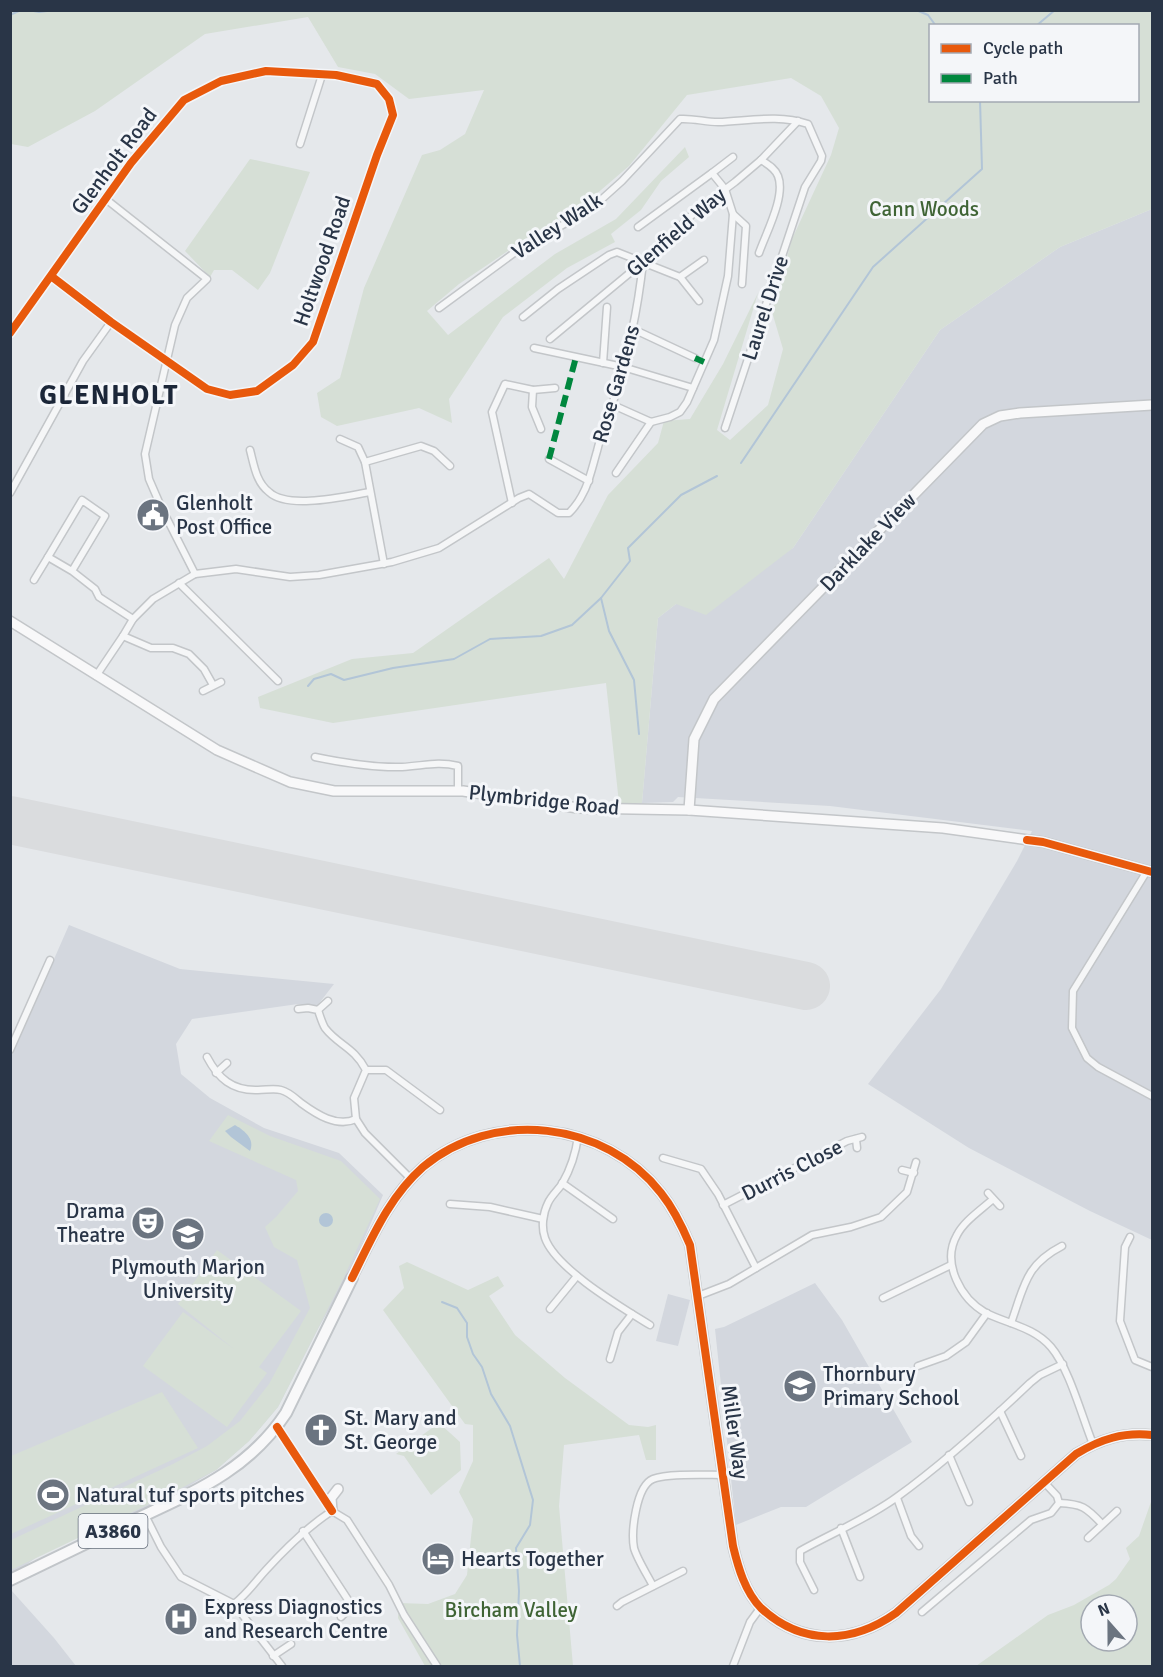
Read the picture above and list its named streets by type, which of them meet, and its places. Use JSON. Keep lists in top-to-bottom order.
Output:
{
  "streets": {
    "main road": ["Miller Way", "A3860"],
    "street": [
      "Glenholt Road",
      "Valley Walk",
      "Glenfield Way",
      "Holtwood Road",
      "Laurel Drive",
      "Rose Gardens",
      "Darklake View",
      "Plymbridge Road",
      "Durris Close"
    ]
  },
  "crossings": [
    ["Glenholt Road", "Holtwood Road"],
    ["Valley Walk", "Glenfield Way"],
    ["Valley Walk", "Laurel Drive"],
    ["Glenfield Way", "Laurel Drive"],
    ["Glenfield Way", "Rose Gardens"],
    ["Darklake View", "Plymbridge Road"],
    ["Miller Way", "A3860"]
  ],
  "districts": ["GLENHOLT"],
  "parks": ["Cann Woods", "Bircham Valley"],
  "places": {
    "public building": ["Glenholt Post Office"],
    "theatre": ["Drama Theatre"],
    "school or university": ["Plymouth Marjon University", "Thornbury Primary School"],
    "church": ["St. Mary and St. George"],
    "sports": ["Natural tuf sports pitches"],
    "hotel": ["Hearts Together"],
    "hospital": ["Express Diagnostics and Research Centre"]
  },
  "legend": ["Cycle path", "Path"],
  "north": "top"
}
